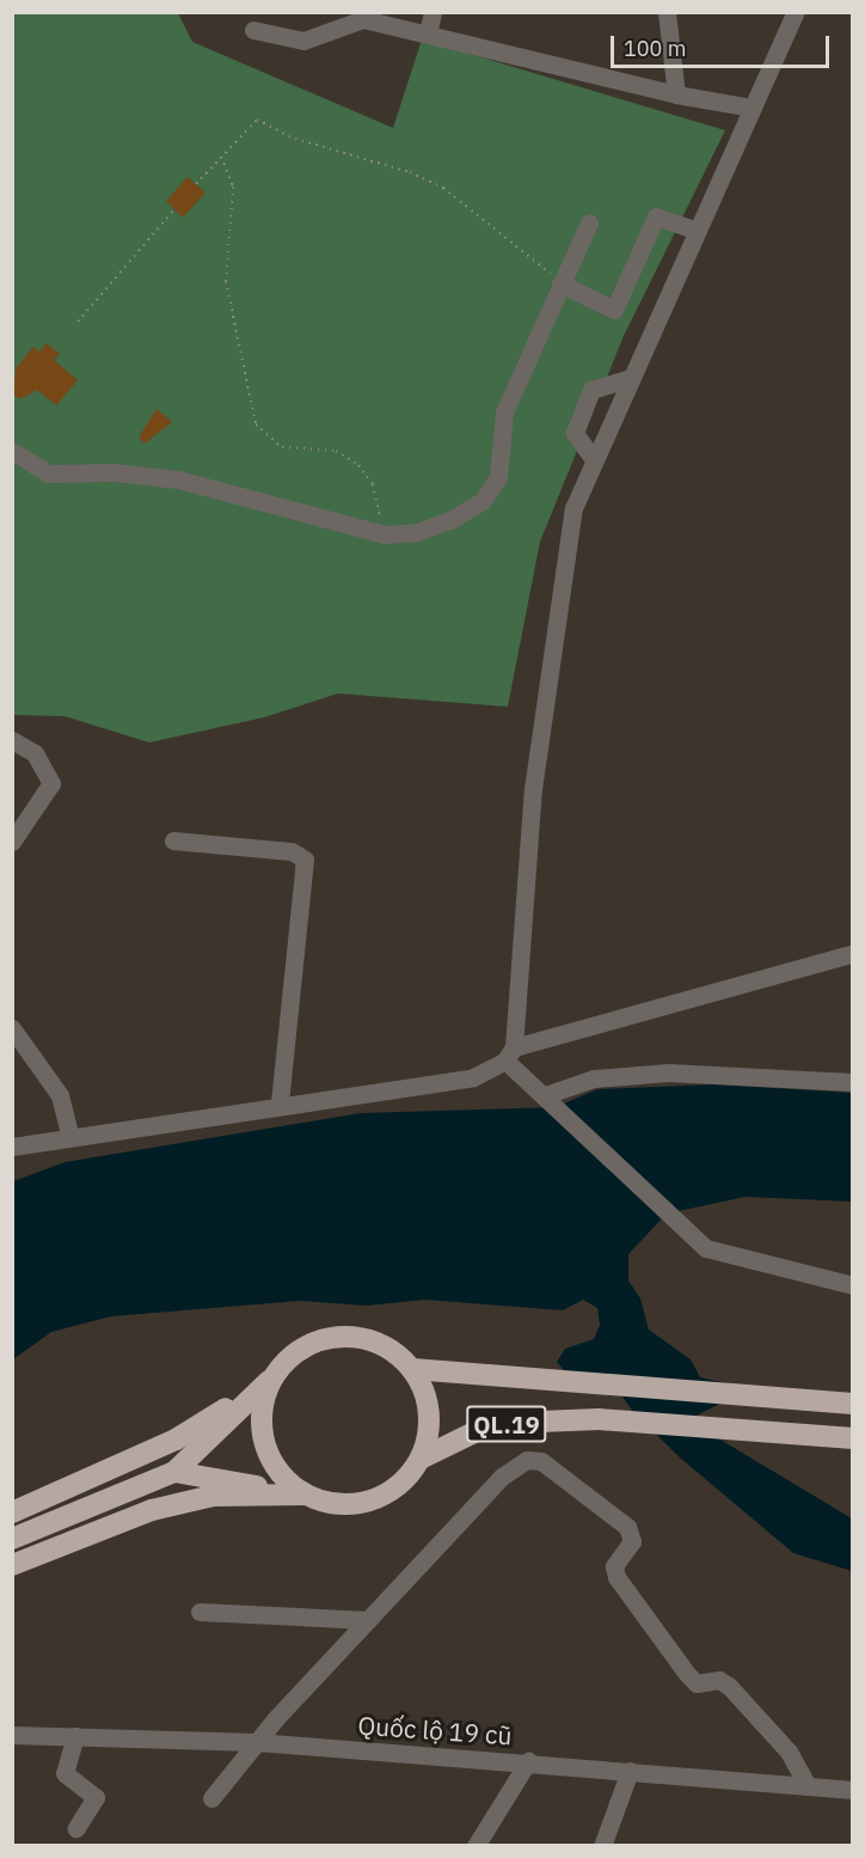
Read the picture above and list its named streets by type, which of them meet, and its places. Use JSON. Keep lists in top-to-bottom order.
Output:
{
  "streets": {
    "highway": ["QL.19"],
    "street": ["Quốc lộ 19 cũ"]
  },
  "scale_bar": "100 m"
}
